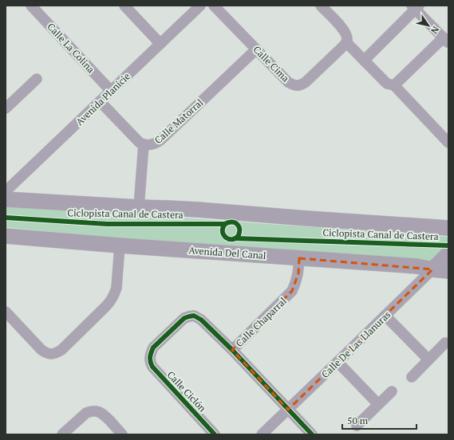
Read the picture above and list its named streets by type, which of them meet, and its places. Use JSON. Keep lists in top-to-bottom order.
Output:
{
  "streets": {
    "main road": ["Avenida Del Canal", "Calle De Las Llanuras"],
    "street": [
      "Calle La Colina",
      "Calle Cima",
      "Avenida Planicie",
      "Calle Matorral",
      "Calle Chaparral",
      "Calle Ciclón"
    ],
    "cycle path": ["Ciclopista Canal de Castera"]
  },
  "crossings": [
    ["Calle La Colina", "Avenida Planicie"],
    ["Calle Cima", "Calle Matorral"],
    ["Avenida Planicie", "Calle Matorral"],
    ["Avenida Del Canal", "Calle Chaparral"],
    ["Avenida Del Canal", "Calle De Las Llanuras"],
    ["Calle Chaparral", "Calle Ciclón"]
  ],
  "scale_bar": "50 m",
  "north": "bottom right"
}
